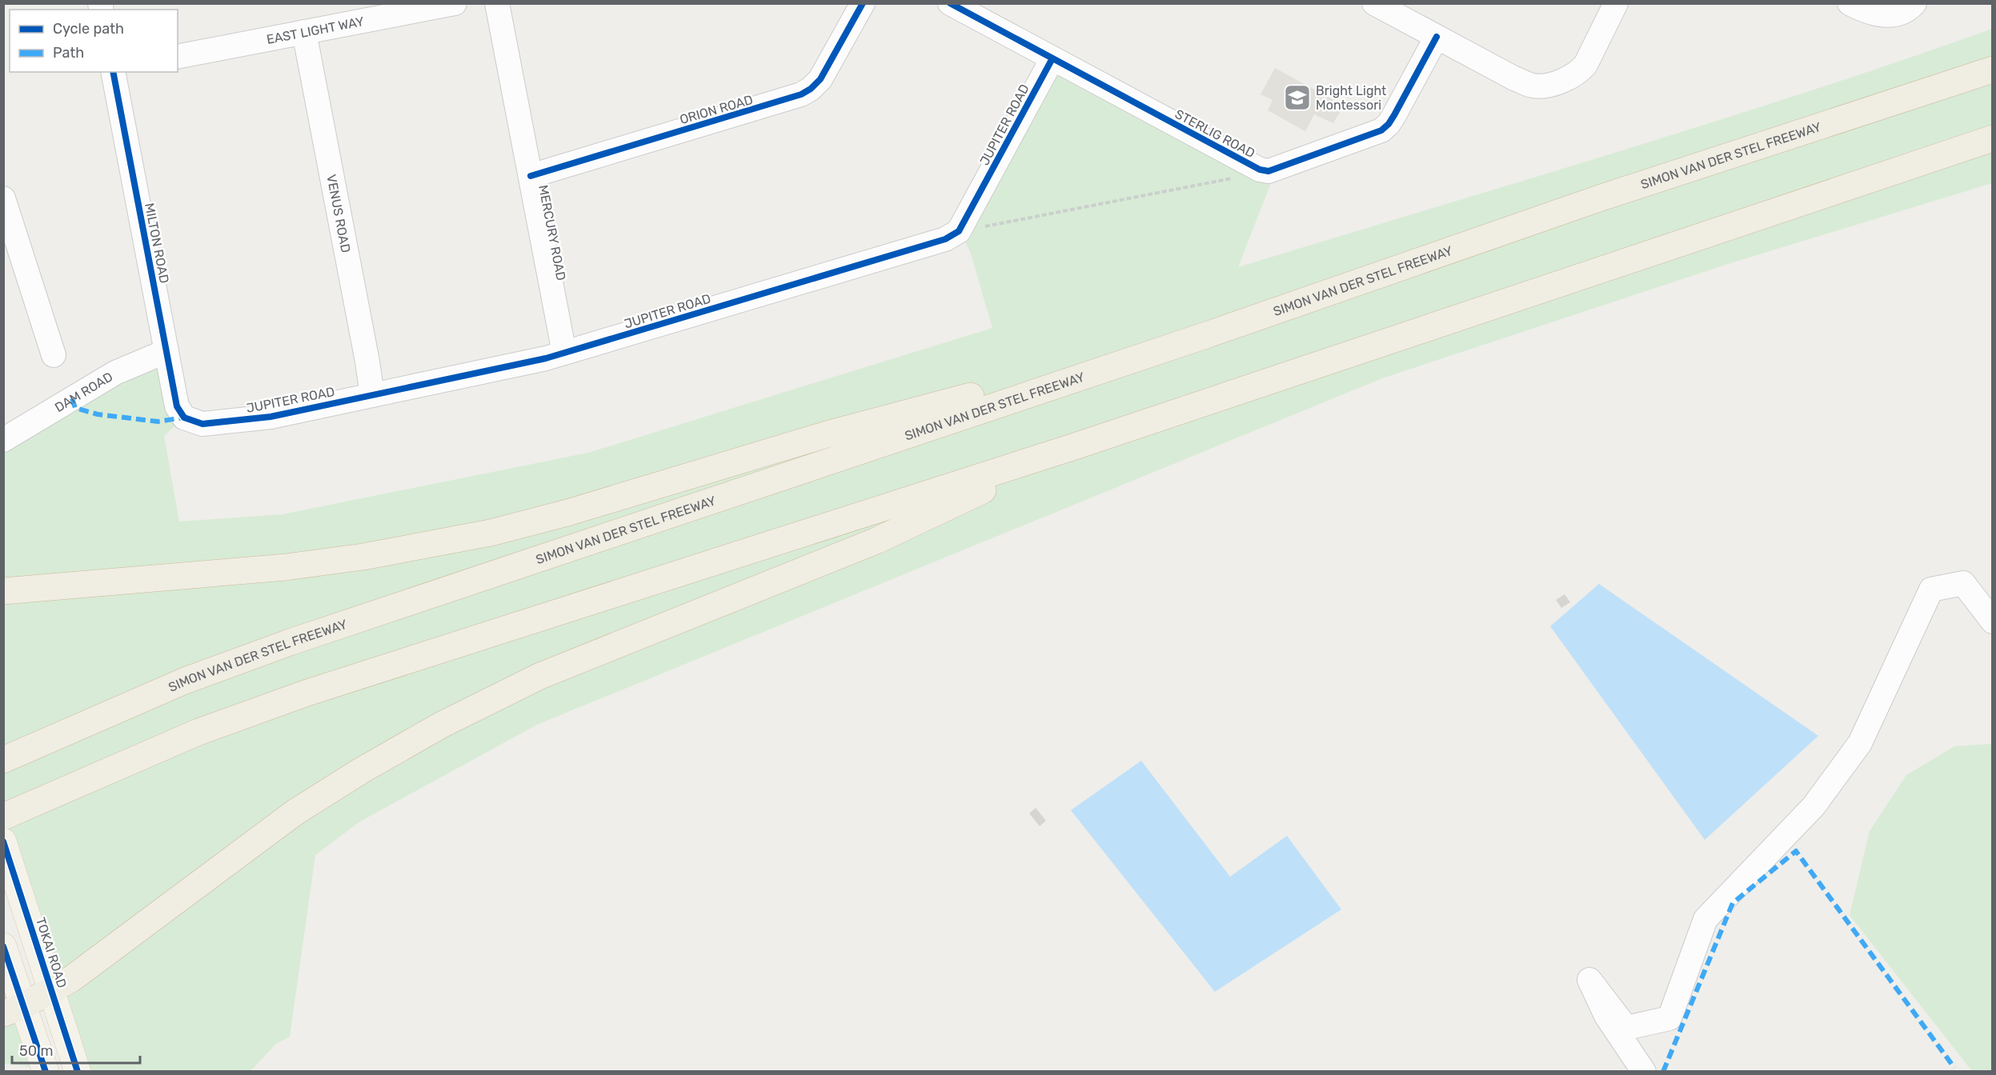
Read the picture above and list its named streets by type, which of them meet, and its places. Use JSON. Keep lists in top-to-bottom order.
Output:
{
  "streets": {
    "highway": ["SIMON VAN DER STEL FREEWAY"],
    "main road": ["TOKAI ROAD"],
    "street": [
      "EAST LIGHT WAY",
      "ORION ROAD",
      "JUPITER ROAD",
      "STERLIG ROAD",
      "VENUS ROAD",
      "MERCURY ROAD",
      "MILTON ROAD",
      "DAM ROAD"
    ]
  },
  "crossings": [
    ["EAST LIGHT WAY", "VENUS ROAD"],
    ["ORION ROAD", "MERCURY ROAD"],
    ["JUPITER ROAD", "STERLIG ROAD"],
    ["JUPITER ROAD", "VENUS ROAD"],
    ["JUPITER ROAD", "MERCURY ROAD"],
    ["JUPITER ROAD", "MILTON ROAD"],
    ["MILTON ROAD", "DAM ROAD"]
  ],
  "places": {
    "school or university": ["Bright Light Montessori"]
  },
  "legend": ["Cycle path", "Path"],
  "scale_bar": "50 m"
}
